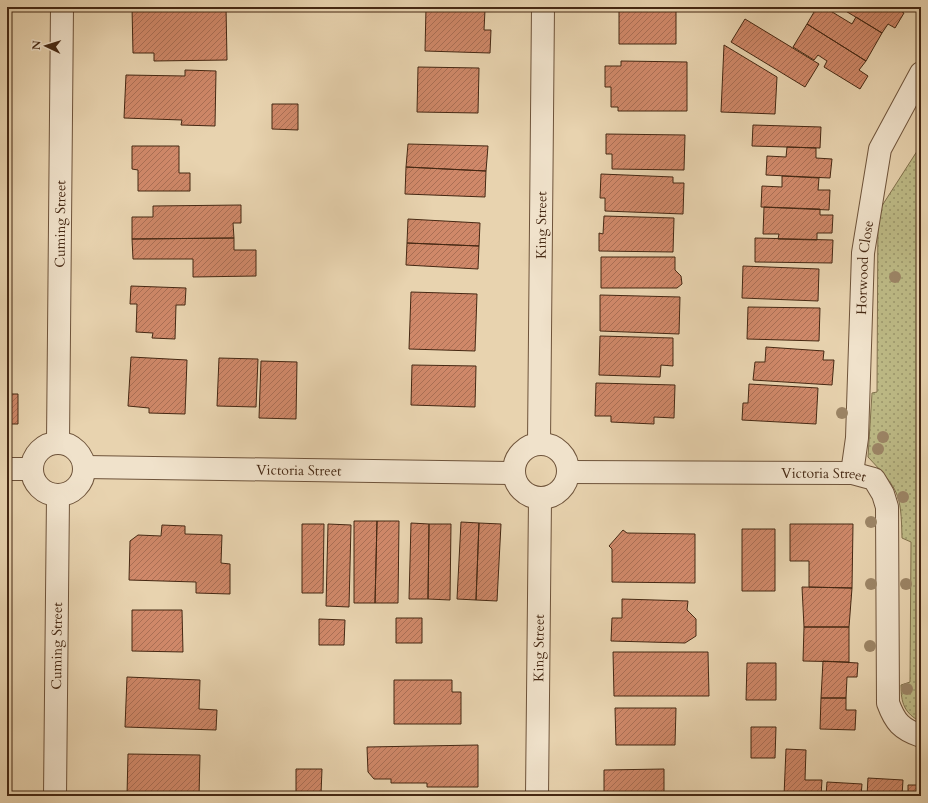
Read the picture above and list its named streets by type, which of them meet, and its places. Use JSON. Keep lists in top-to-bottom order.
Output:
{
  "streets": {
    "street": [
      "Cuming Street",
      "King Street",
      "Horwood Close",
      "Victoria Street"
    ]
  },
  "crossings": [
    ["Cuming Street", "Victoria Street"],
    ["King Street", "Victoria Street"],
    ["Horwood Close", "Victoria Street"]
  ],
  "north": "left"
}
